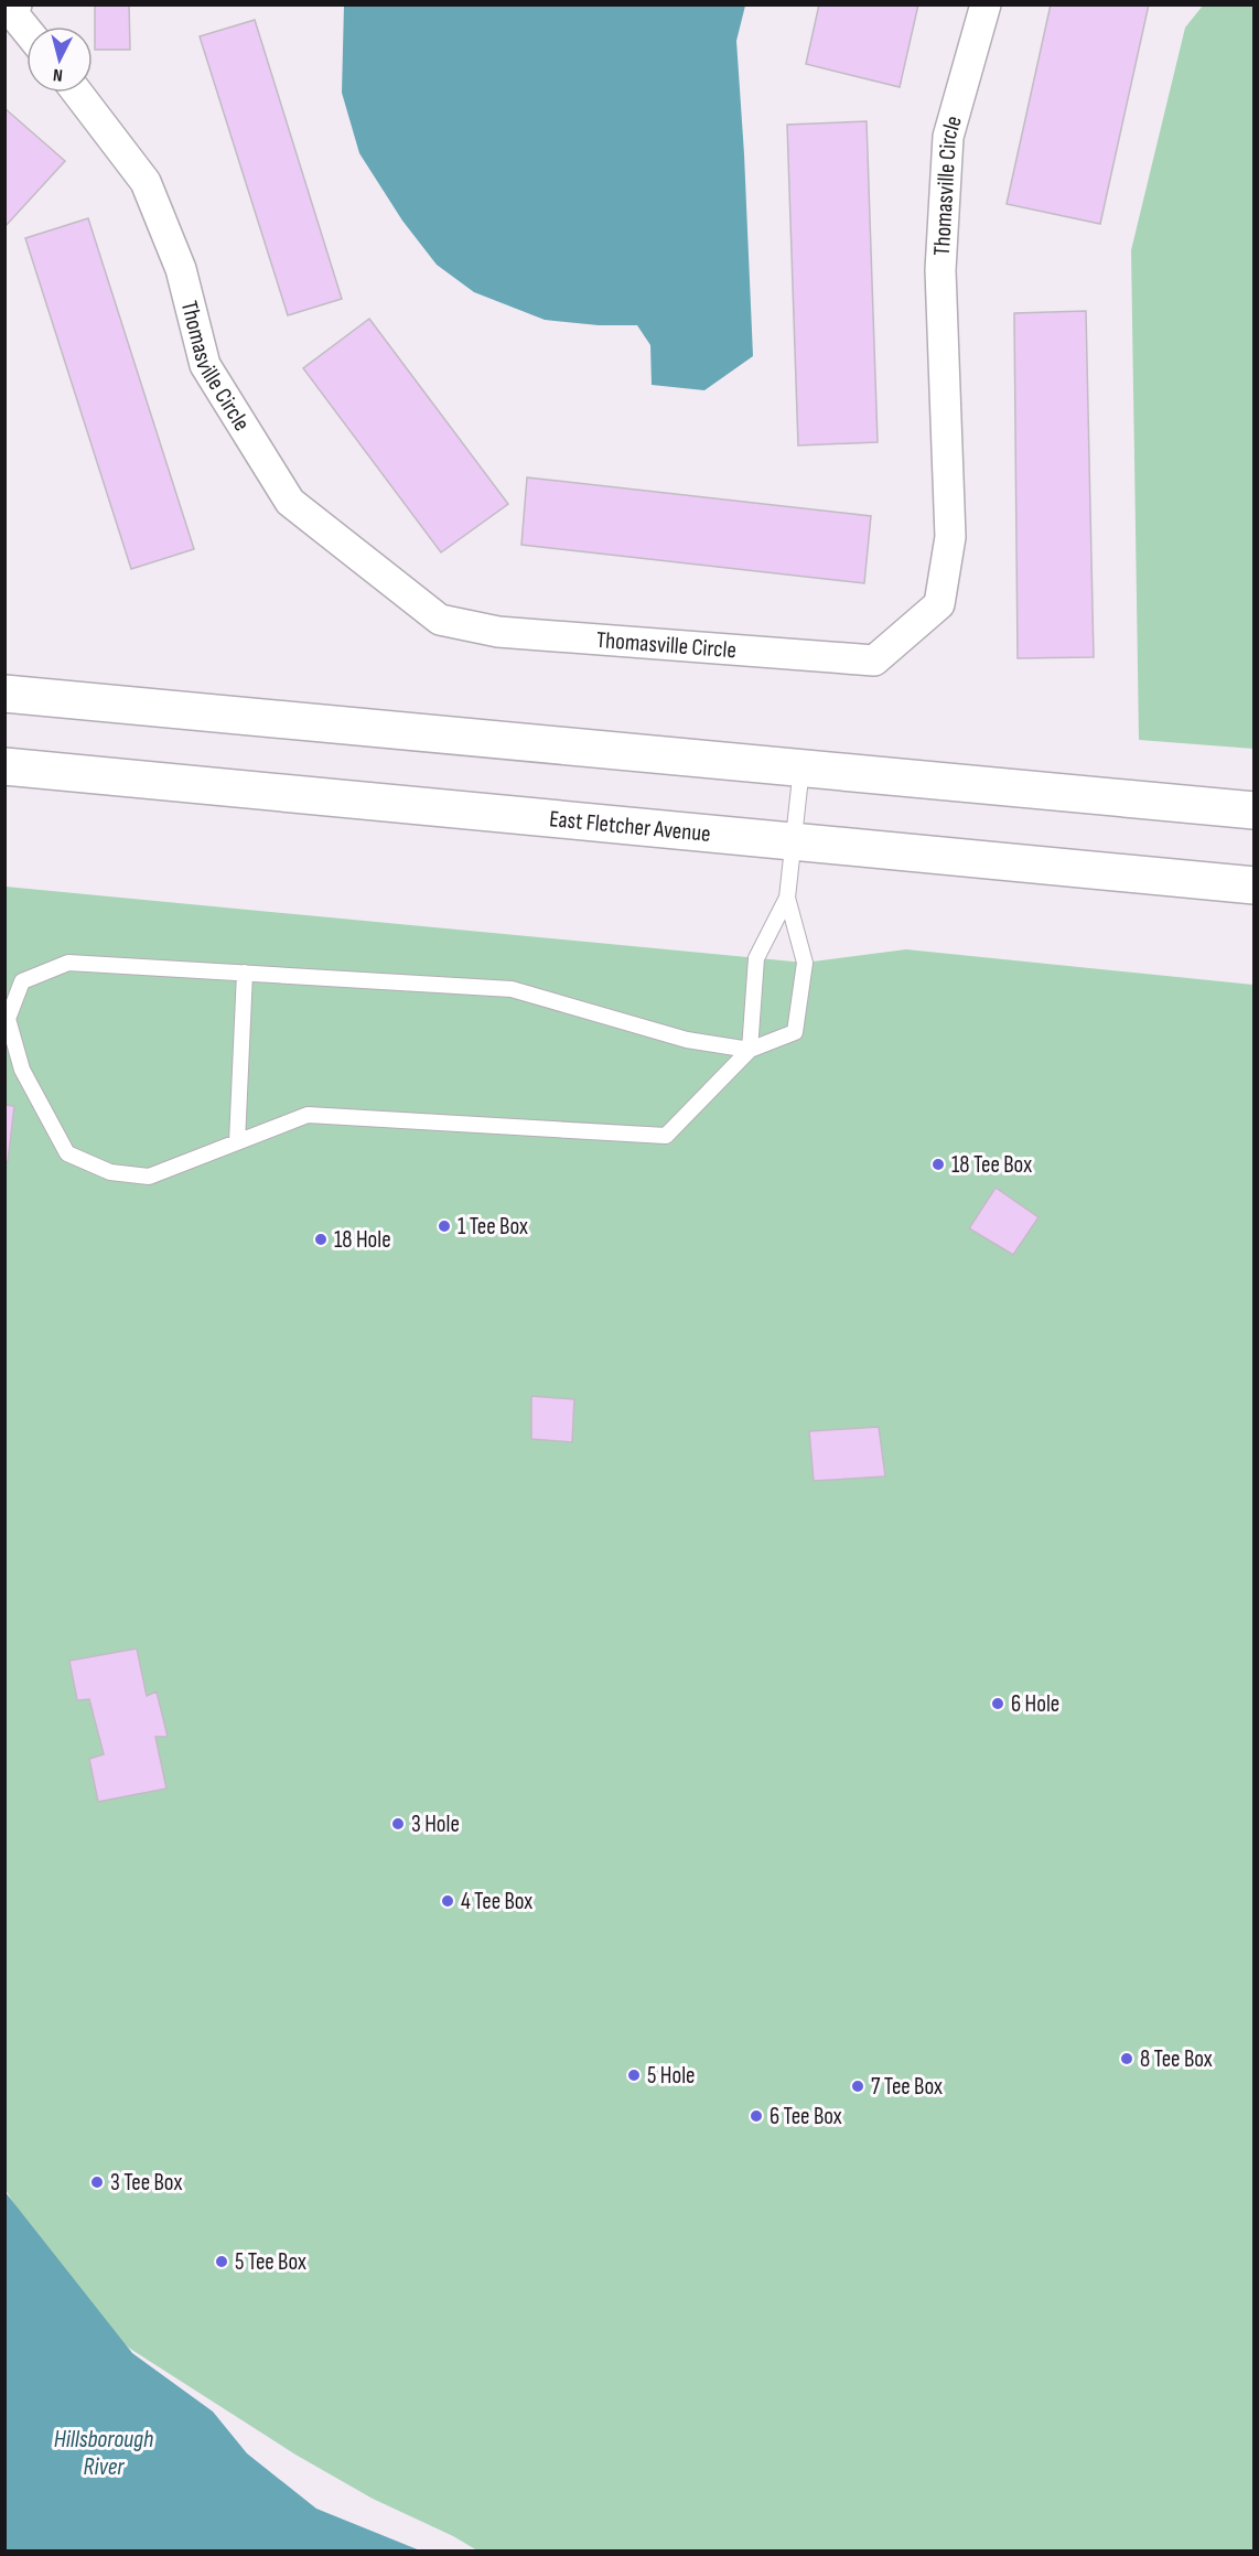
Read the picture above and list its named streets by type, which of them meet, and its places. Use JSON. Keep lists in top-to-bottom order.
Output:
{
  "streets": {
    "main road": ["East Fletcher Avenue"],
    "street": ["Thomasville Circle"]
  },
  "water": ["Hillsborough River"],
  "places": [
    "18 Tee Box",
    "1 Tee Box",
    "18 Hole",
    "6 Hole",
    "3 Hole",
    "4 Tee Box",
    "8 Tee Box",
    "5 Hole",
    "7 Tee Box",
    "6 Tee Box",
    "3 Tee Box",
    "5 Tee Box"
  ],
  "north": "bottom"
}
